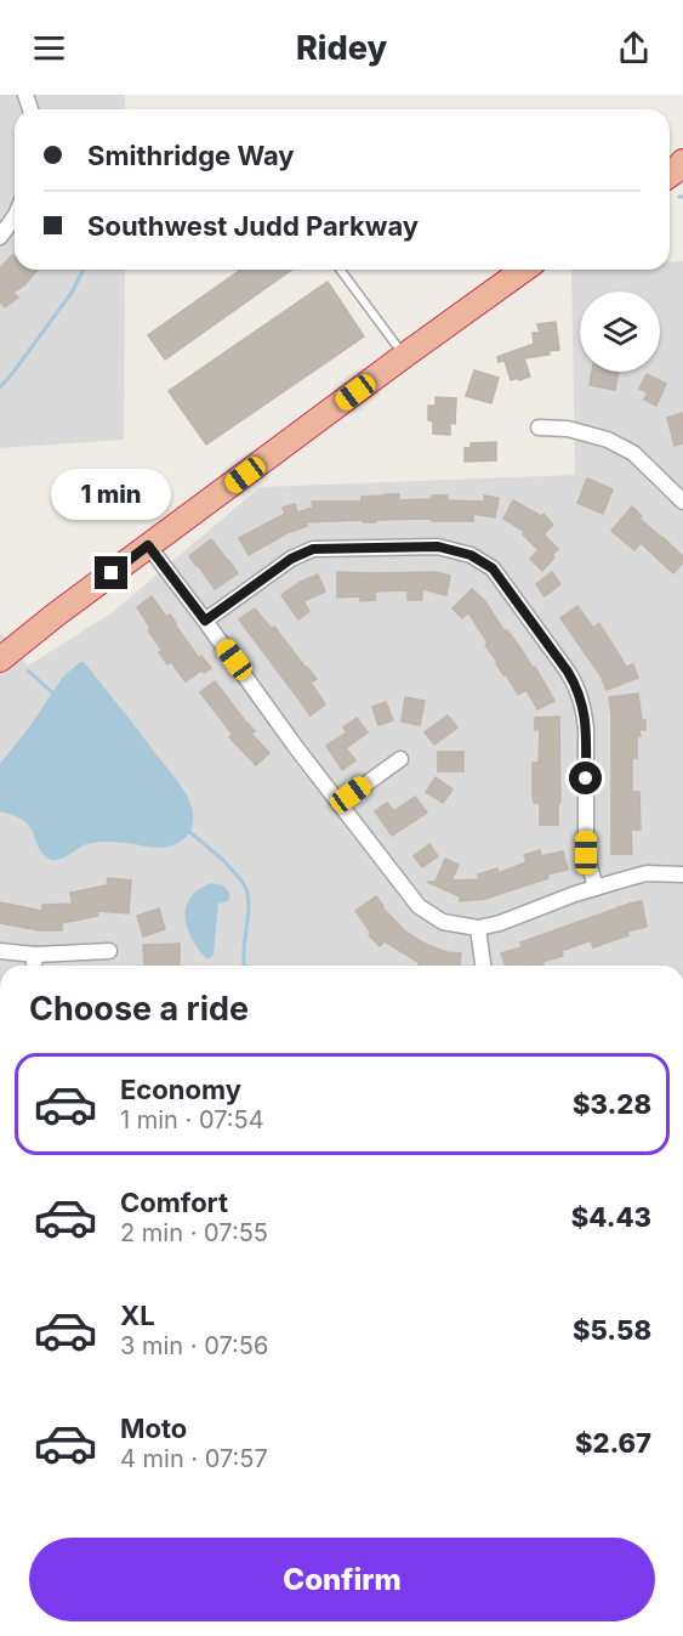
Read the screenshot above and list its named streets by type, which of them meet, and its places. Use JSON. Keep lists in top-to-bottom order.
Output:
{
  "page": {
    "header": "Ridey",
    "banner": ["Smithridge Way", "Southwest Judd Parkway"],
    "bubble": "1 min",
    "heading": "Choose a ride",
    "list": [
      {
        "name": "Economy",
        "note": "1 min · 07:54",
        "value": "$3.28"
      },
      {
        "name": "Comfort",
        "note": "2 min · 07:55",
        "value": "$4.43"
      },
      {
        "name": "XL",
        "note": "3 min · 07:56",
        "value": "$5.58"
      },
      {
        "name": "Moto",
        "note": "4 min · 07:57",
        "value": "$2.67"
      }
    ],
    "buttons": "Confirm"
  }
}
